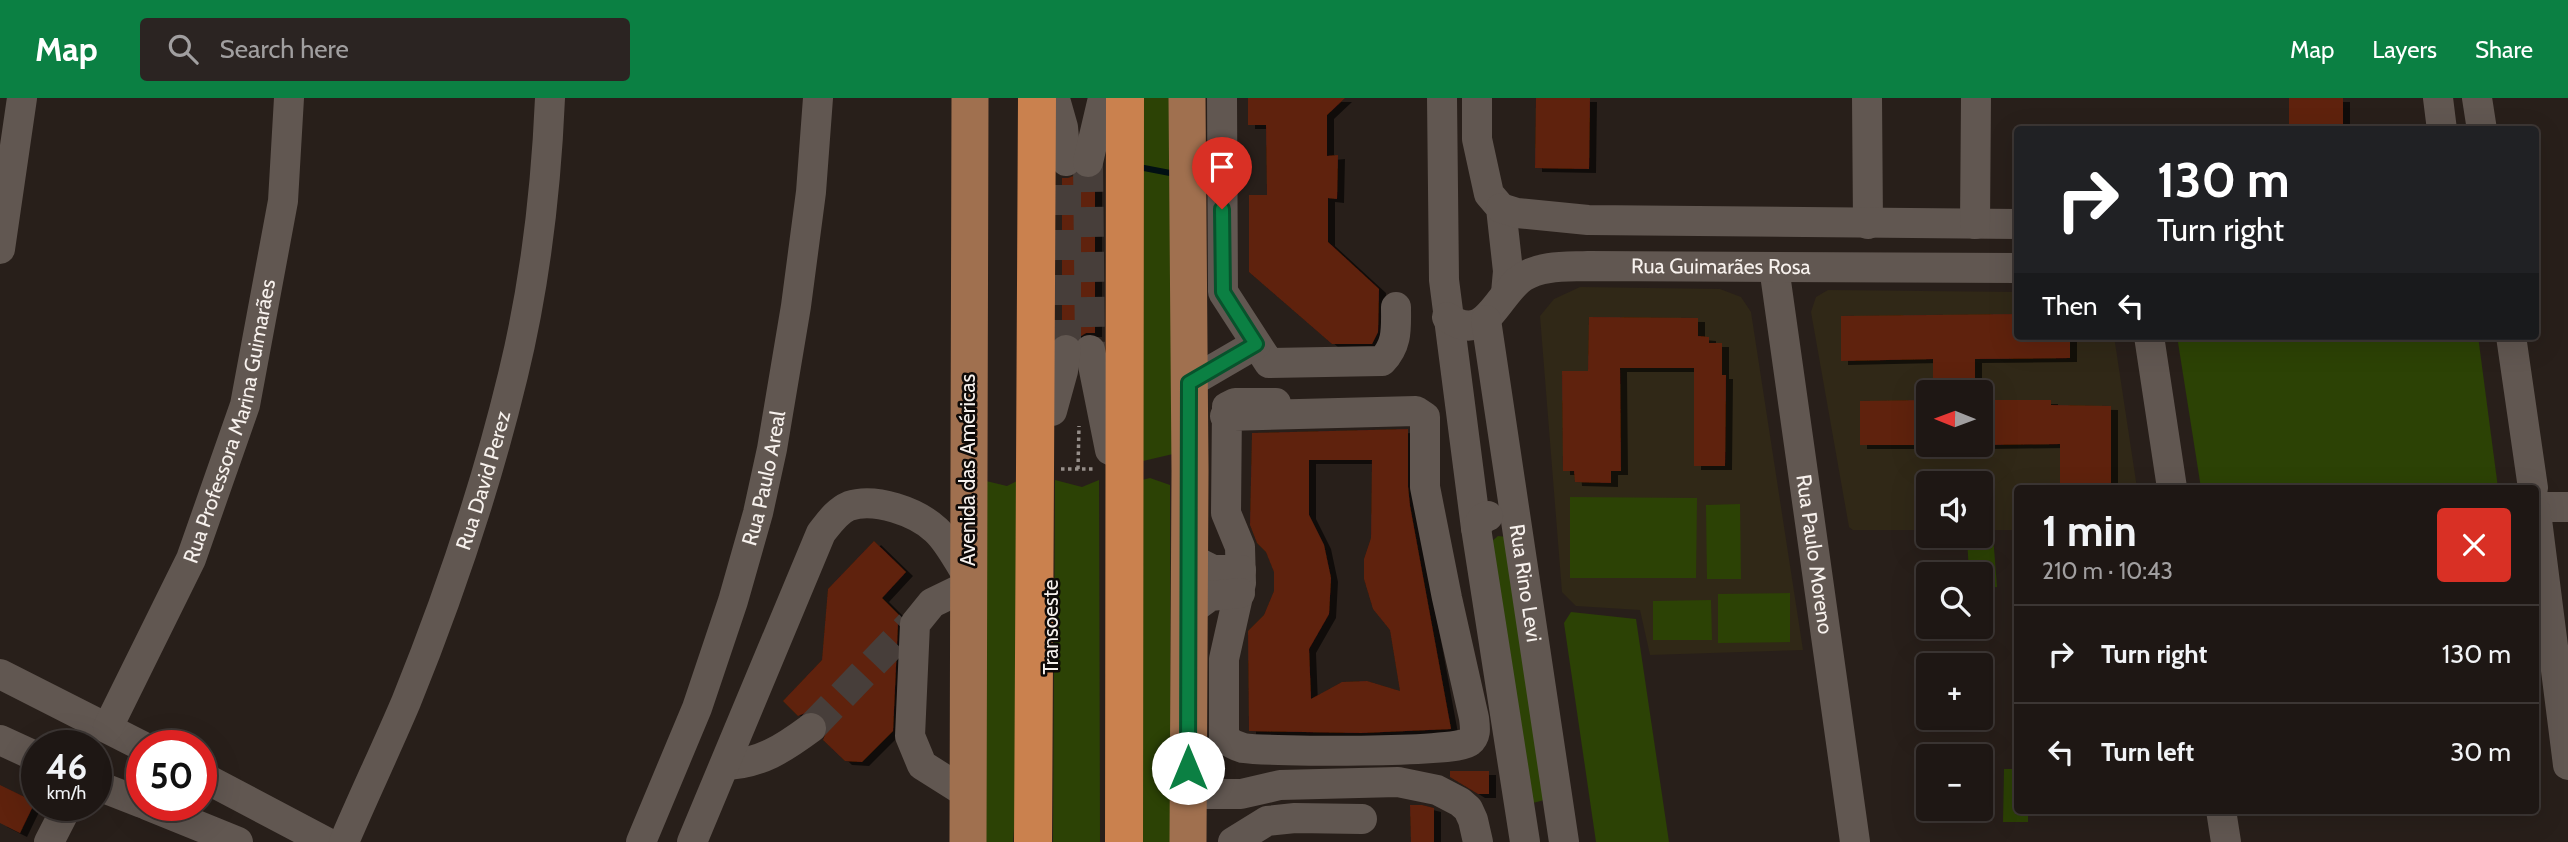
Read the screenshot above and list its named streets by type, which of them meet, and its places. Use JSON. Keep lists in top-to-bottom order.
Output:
{
  "streets": {
    "main road": ["Avenida das Américas"],
    "street": [
      "Rua Guimarães Rosa",
      "Rua Professora Marina Guimarães",
      "Rua Paulo Areal",
      "Rua David Perez",
      "Rua Paulo Moreno",
      "Rua Rino Levi",
      "Transoeste"
    ]
  },
  "crossings": [
    ["Rua Guimarães Rosa", "Rua Paulo Moreno"]
  ],
  "north": "left",
  "page": {
    "header": "Map",
    "search": "Search here",
    "nav": ["Map", "Layers", "Share"],
    "turn": ["130 m", "Turn right"],
    "then": "Then",
    "map_buttons": ["+", "−"],
    "heading": ["1 min", "210 m · 10:43"],
    "list": [
      {
        "name": "Turn right",
        "value": "130 m"
      },
      {
        "name": "Turn left",
        "value": "30 m"
      }
    ],
    "speed": "46 km/h",
    "limit": "50"
  }
}
